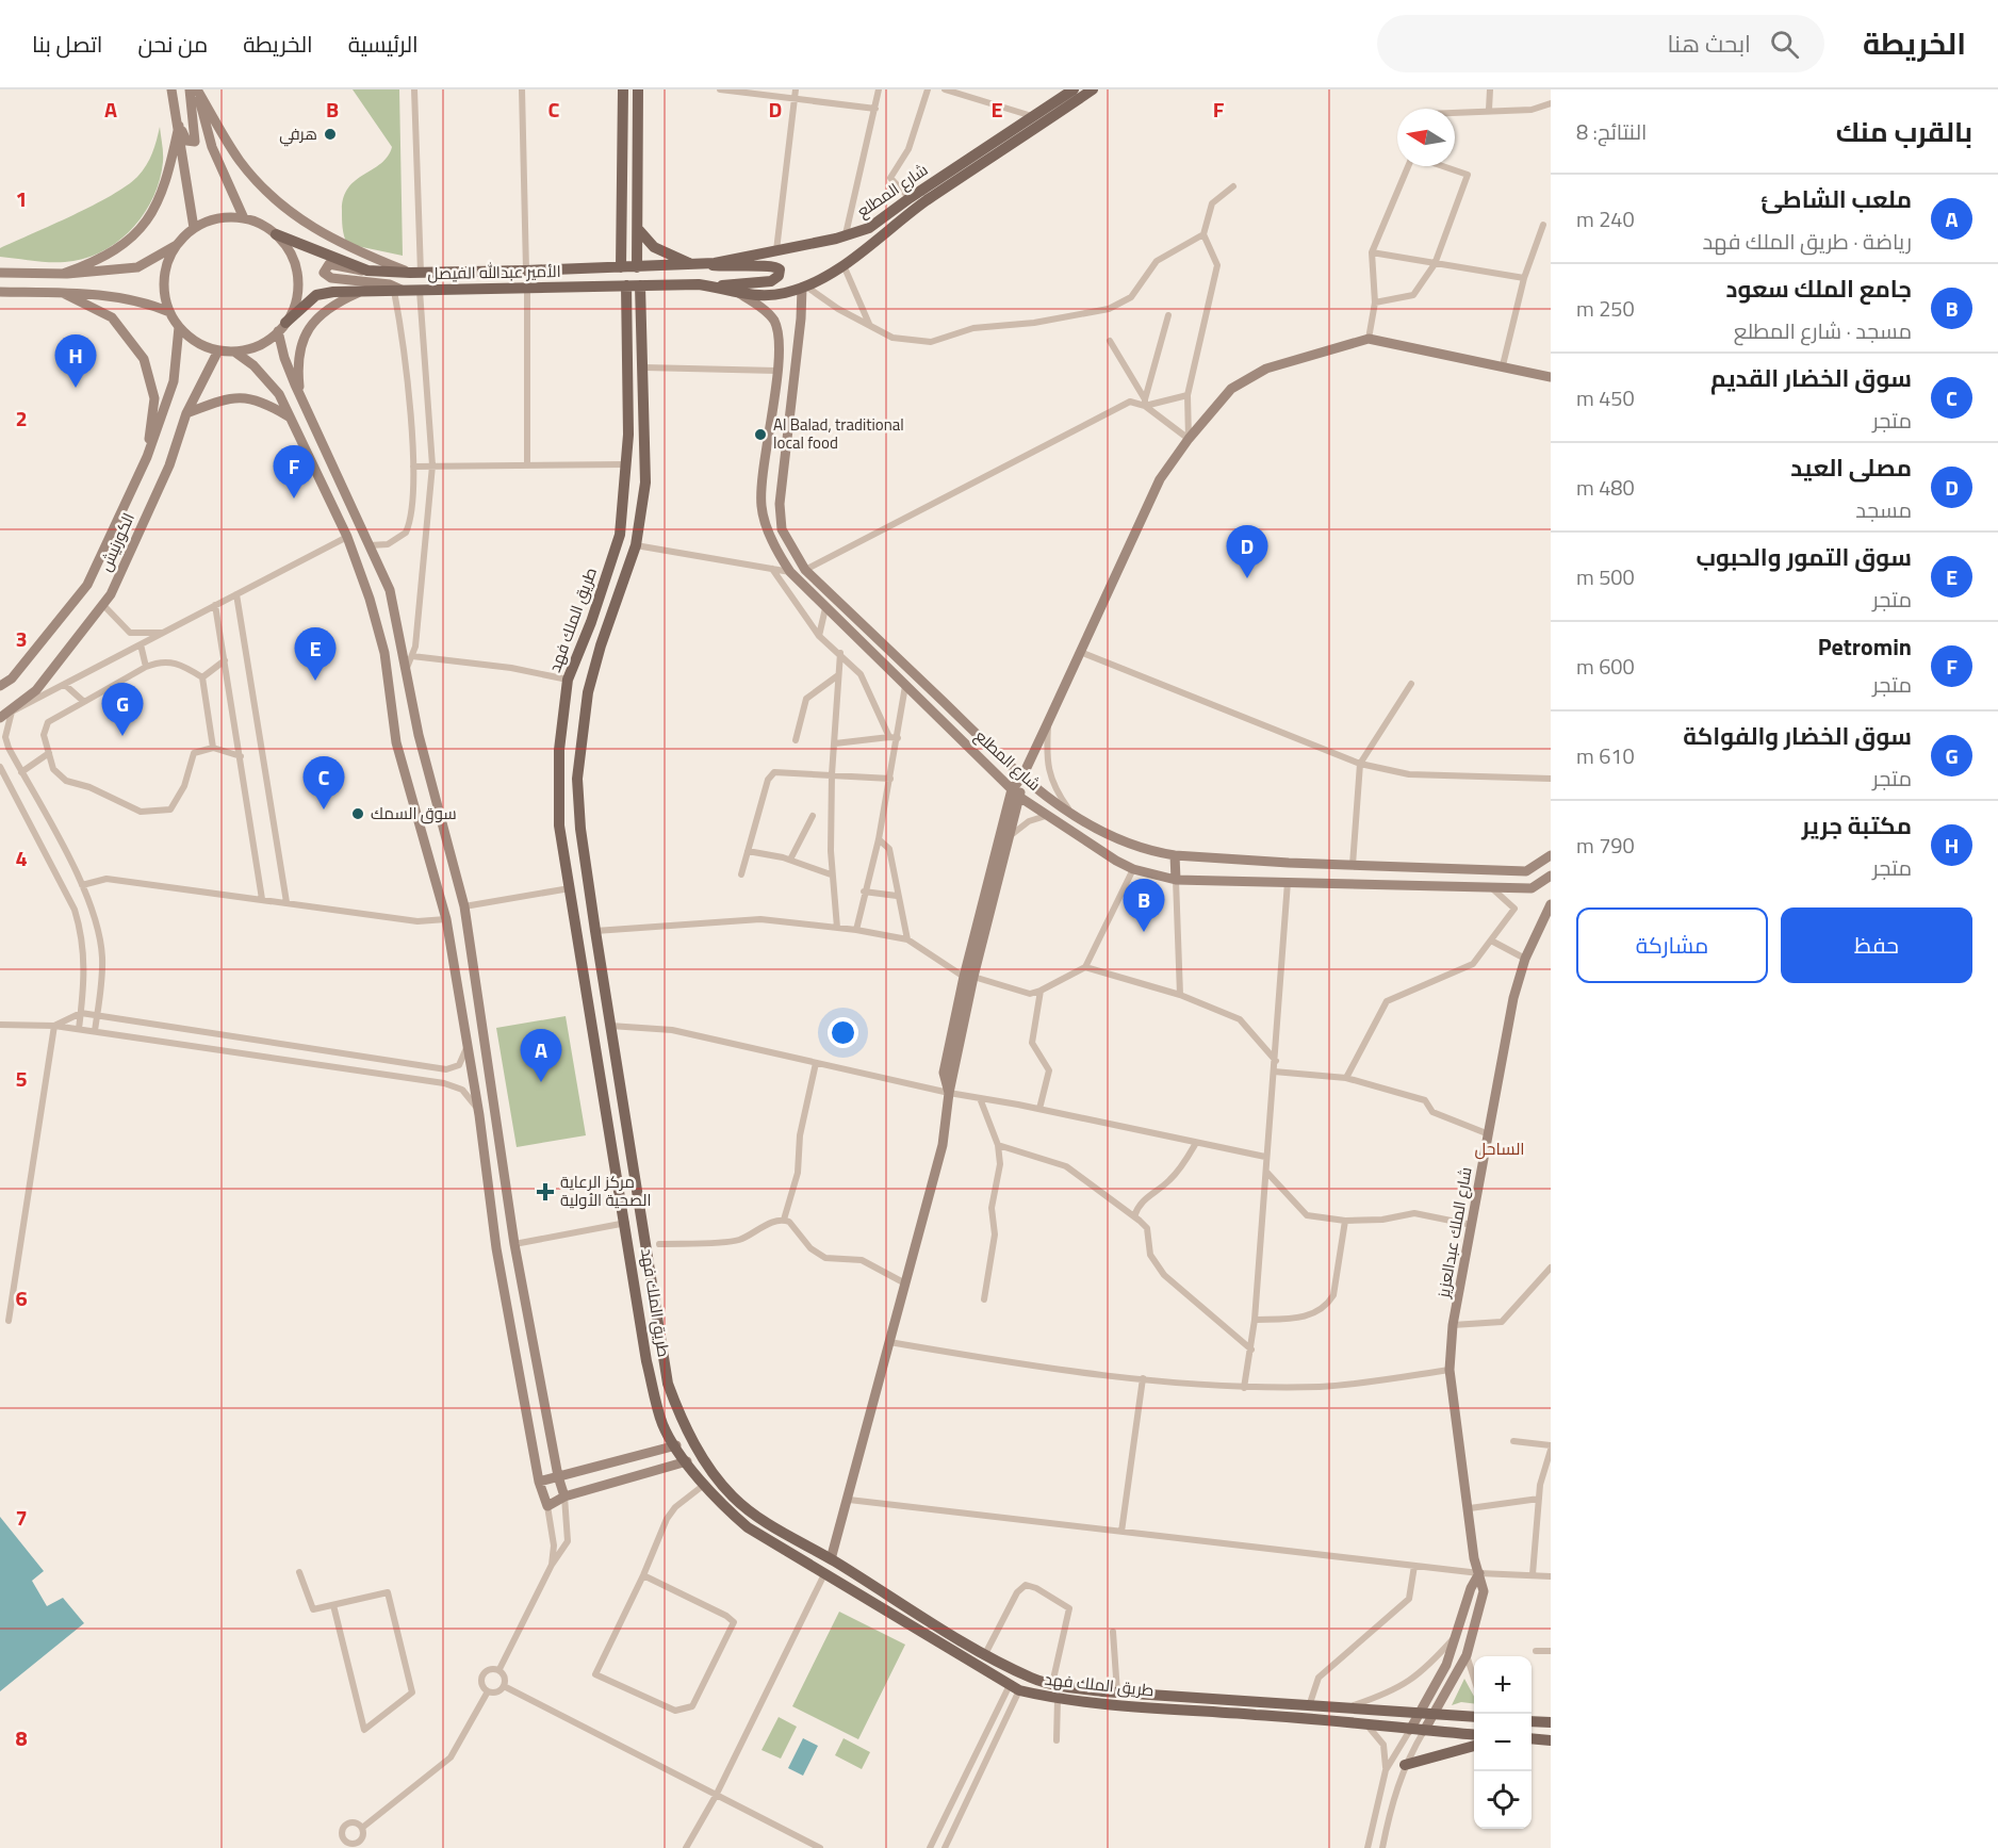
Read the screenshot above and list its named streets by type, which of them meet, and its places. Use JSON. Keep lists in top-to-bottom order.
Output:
{
  "streets": {
    "main road": ["شارع المطلع", "الأمير عبدالله الفيصل", "طريق الملك فهد"],
    "street": ["الكورنيش", "شارع الملك عبدالعزيز"]
  },
  "crossings": [
    ["شارع المطلع", "الأمير عبدالله الفيصل"],
    ["الأمير عبدالله الفيصل", "الكورنيش"],
    ["الأمير عبدالله الفيصل", "طريق الملك فهد"],
    ["طريق الملك فهد", "شارع الملك عبدالعزيز"]
  ],
  "districts": ["الساحل"],
  "places": {
    "other": ["هرفي", "Al Balad, traditional local food", "سوق السمك"],
    "health": ["مركز الرعاية الصحية الأولية"]
  },
  "north": "left",
  "page": {
    "header": "الخريطة",
    "search": "ابحث هنا",
    "nav": [
      "الرئيسية",
      "الخريطة",
      "من نحن",
      "اتصل بنا"
    ],
    "heading": ["بالقرب منك", "النتائج: 8"],
    "list": [
      {
        "mark": "A",
        "name": "ملعب الشاطئ",
        "note": "رياضة · طريق الملك فهد",
        "value": "240 m"
      },
      {
        "mark": "B",
        "name": "جامع الملك سعود",
        "note": "مسجد · شارع المطلع",
        "value": "250 m"
      },
      {
        "mark": "C",
        "name": "سوق الخضار القديم",
        "note": "متجر",
        "value": "450 m"
      },
      {
        "mark": "D",
        "name": "مصلى العيد",
        "note": "مسجد",
        "value": "480 m"
      },
      {
        "mark": "E",
        "name": "سوق التمور والحبوب",
        "note": "متجر",
        "value": "500 m"
      },
      {
        "mark": "F",
        "name": "Petromin",
        "note": "متجر",
        "value": "600 m"
      },
      {
        "mark": "G",
        "name": "سوق الخضار والفواكة",
        "note": "متجر",
        "value": "610 m"
      },
      {
        "mark": "H",
        "name": "مكتبة جرير",
        "note": "متجر",
        "value": "790 m"
      }
    ],
    "pins": [
      "H",
      "F",
      "D",
      "E",
      "G",
      "C",
      "B",
      "A"
    ],
    "buttons": ["حفظ", "مشاركة"],
    "map_buttons": ["+", "−"]
  },
  "grid": {
    "columns": [
      "A",
      "B",
      "C",
      "D",
      "E",
      "F"
    ],
    "rows": [
      "1",
      "2",
      "3",
      "4",
      "5",
      "6",
      "7",
      "8"
    ]
  }
}
